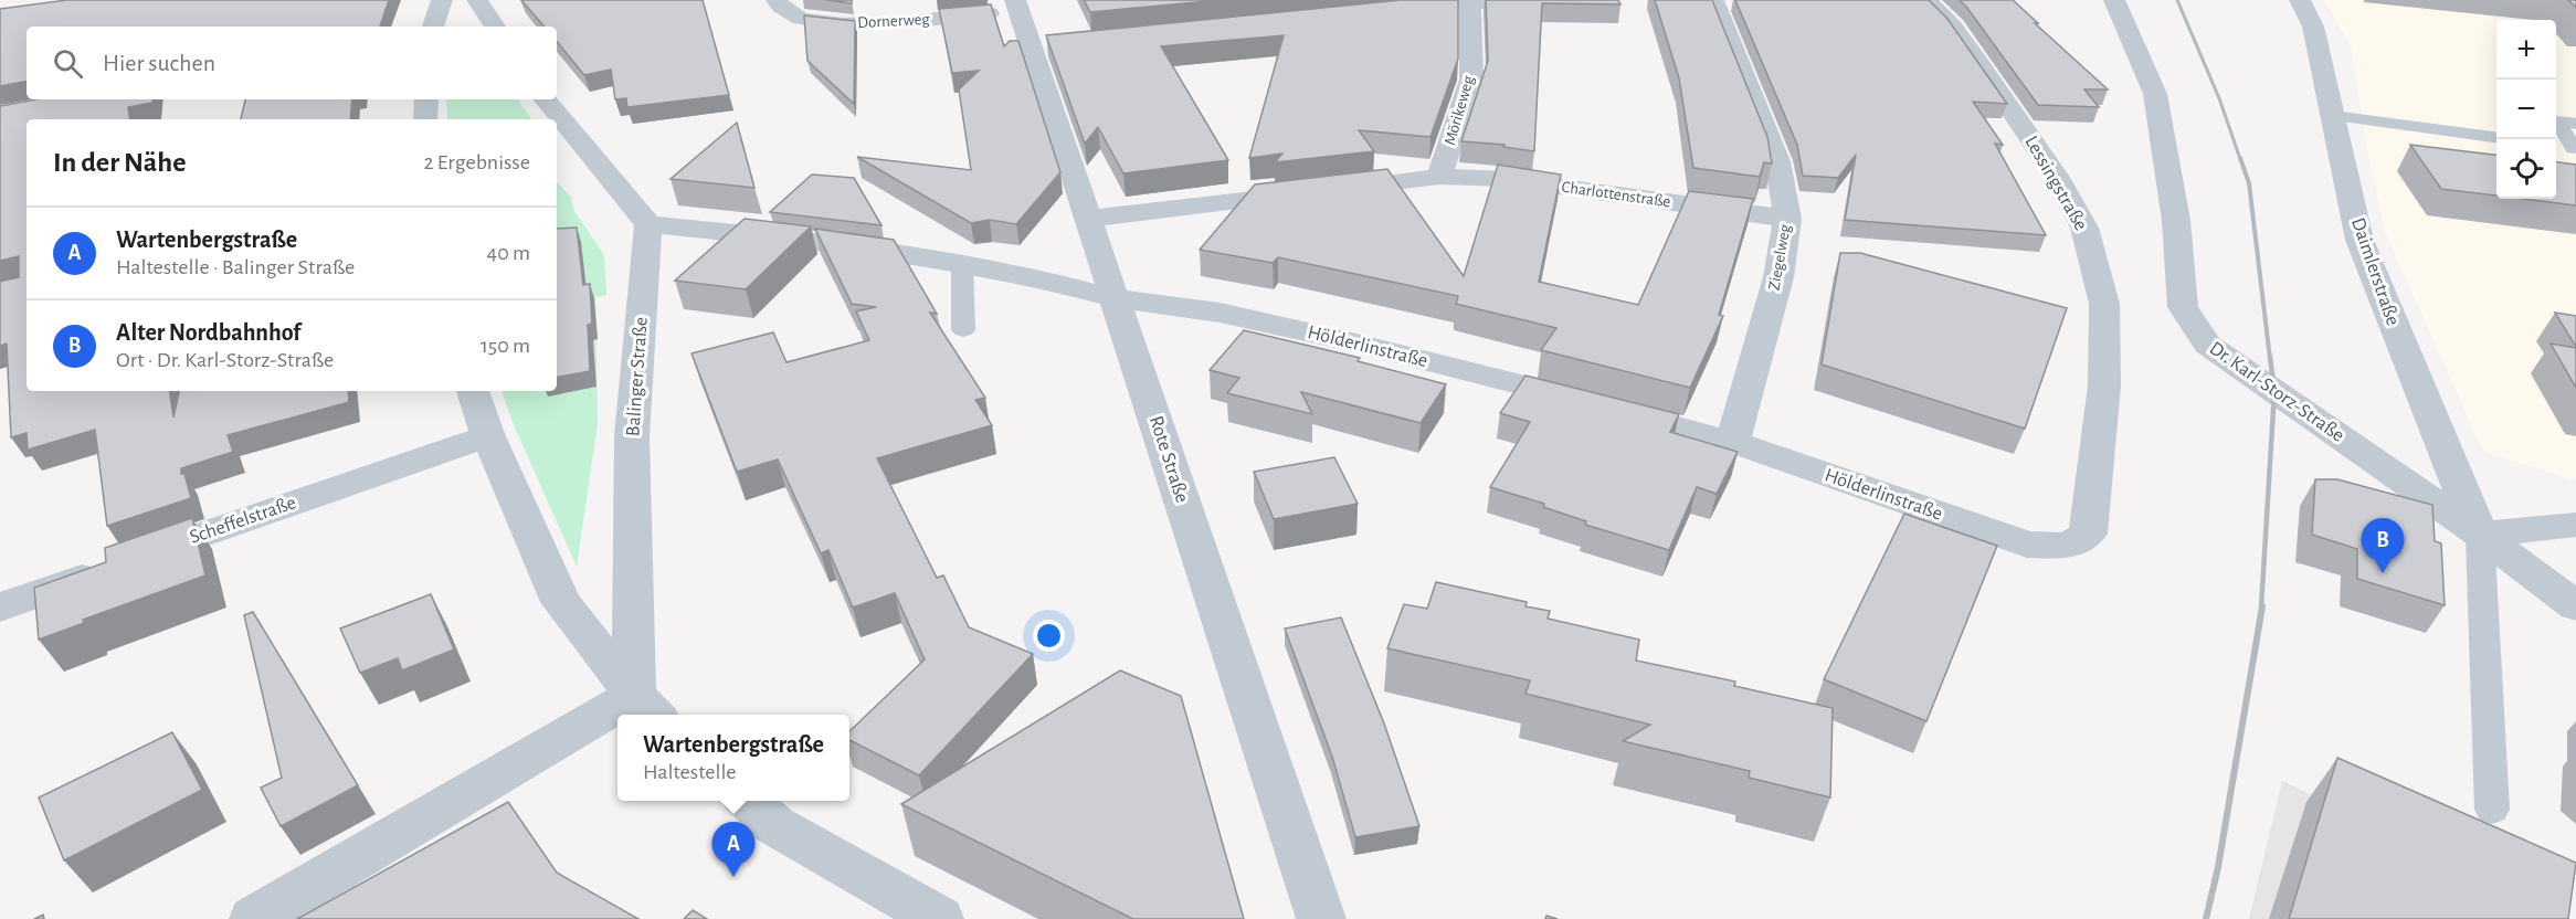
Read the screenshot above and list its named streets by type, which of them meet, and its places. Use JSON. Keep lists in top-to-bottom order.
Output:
{
  "streets": {
    "street": [
      "Dornerweg",
      "Mörikeweg",
      "Lessingstraße",
      "Charlottenstraße",
      "Ziegelweg",
      "Daimlerstraße",
      "Hölderlinstraße",
      "Balinger Straße",
      "Dr. Karl-Storz-Straße",
      "Rote Straße",
      "Scheffelstraße"
    ]
  },
  "crossings": [
    ["Dornerweg", "Rote Straße"],
    ["Mörikeweg", "Charlottenstraße"],
    ["Lessingstraße", "Hölderlinstraße"],
    ["Charlottenstraße", "Ziegelweg"],
    ["Charlottenstraße", "Rote Straße"],
    ["Ziegelweg", "Hölderlinstraße"],
    ["Daimlerstraße", "Dr. Karl-Storz-Straße"],
    ["Hölderlinstraße", "Balinger Straße"],
    ["Hölderlinstraße", "Rote Straße"]
  ],
  "page": {
    "map_buttons": ["+", "−"],
    "search": "Hier suchen",
    "heading": ["In der Nähe", "2 Ergebnisse"],
    "list": [
      {
        "mark": "A",
        "name": "Wartenbergstraße",
        "note": "Haltestelle · Balinger Straße",
        "value": "40 m"
      },
      {
        "mark": "B",
        "name": "Alter Nordbahnhof",
        "note": "Ort · Dr. Karl-Storz-Straße",
        "value": "150 m"
      }
    ],
    "pins": ["B", "A"],
    "popup": ["Wartenbergstraße", "Haltestelle"]
  }
}
